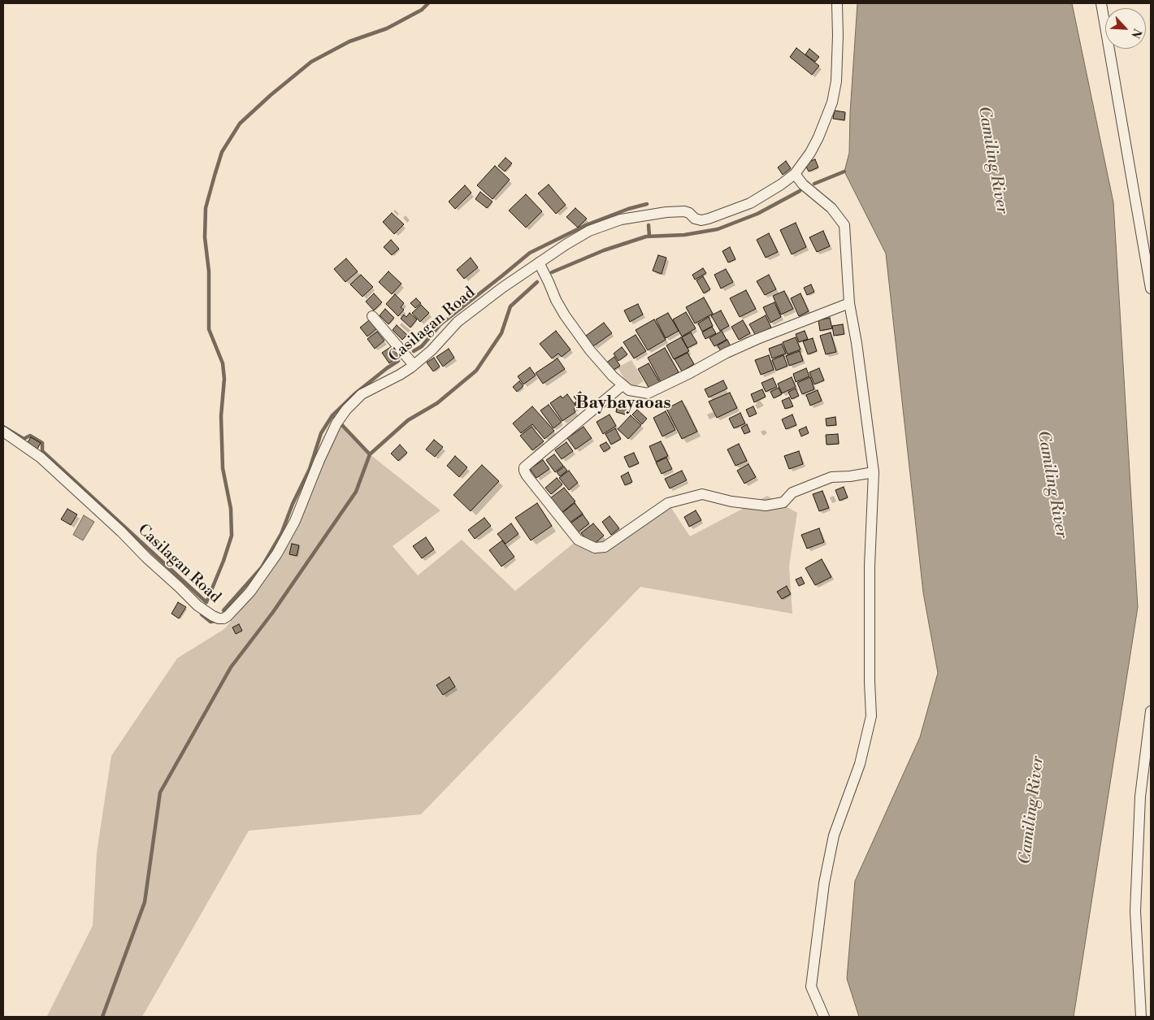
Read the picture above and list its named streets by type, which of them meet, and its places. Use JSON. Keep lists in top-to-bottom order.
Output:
{
  "streets": {
    "street": ["Casilagan Road"]
  },
  "districts": ["Baybayaoas"],
  "water": ["Camiling River"],
  "north": "bottom right"
}
